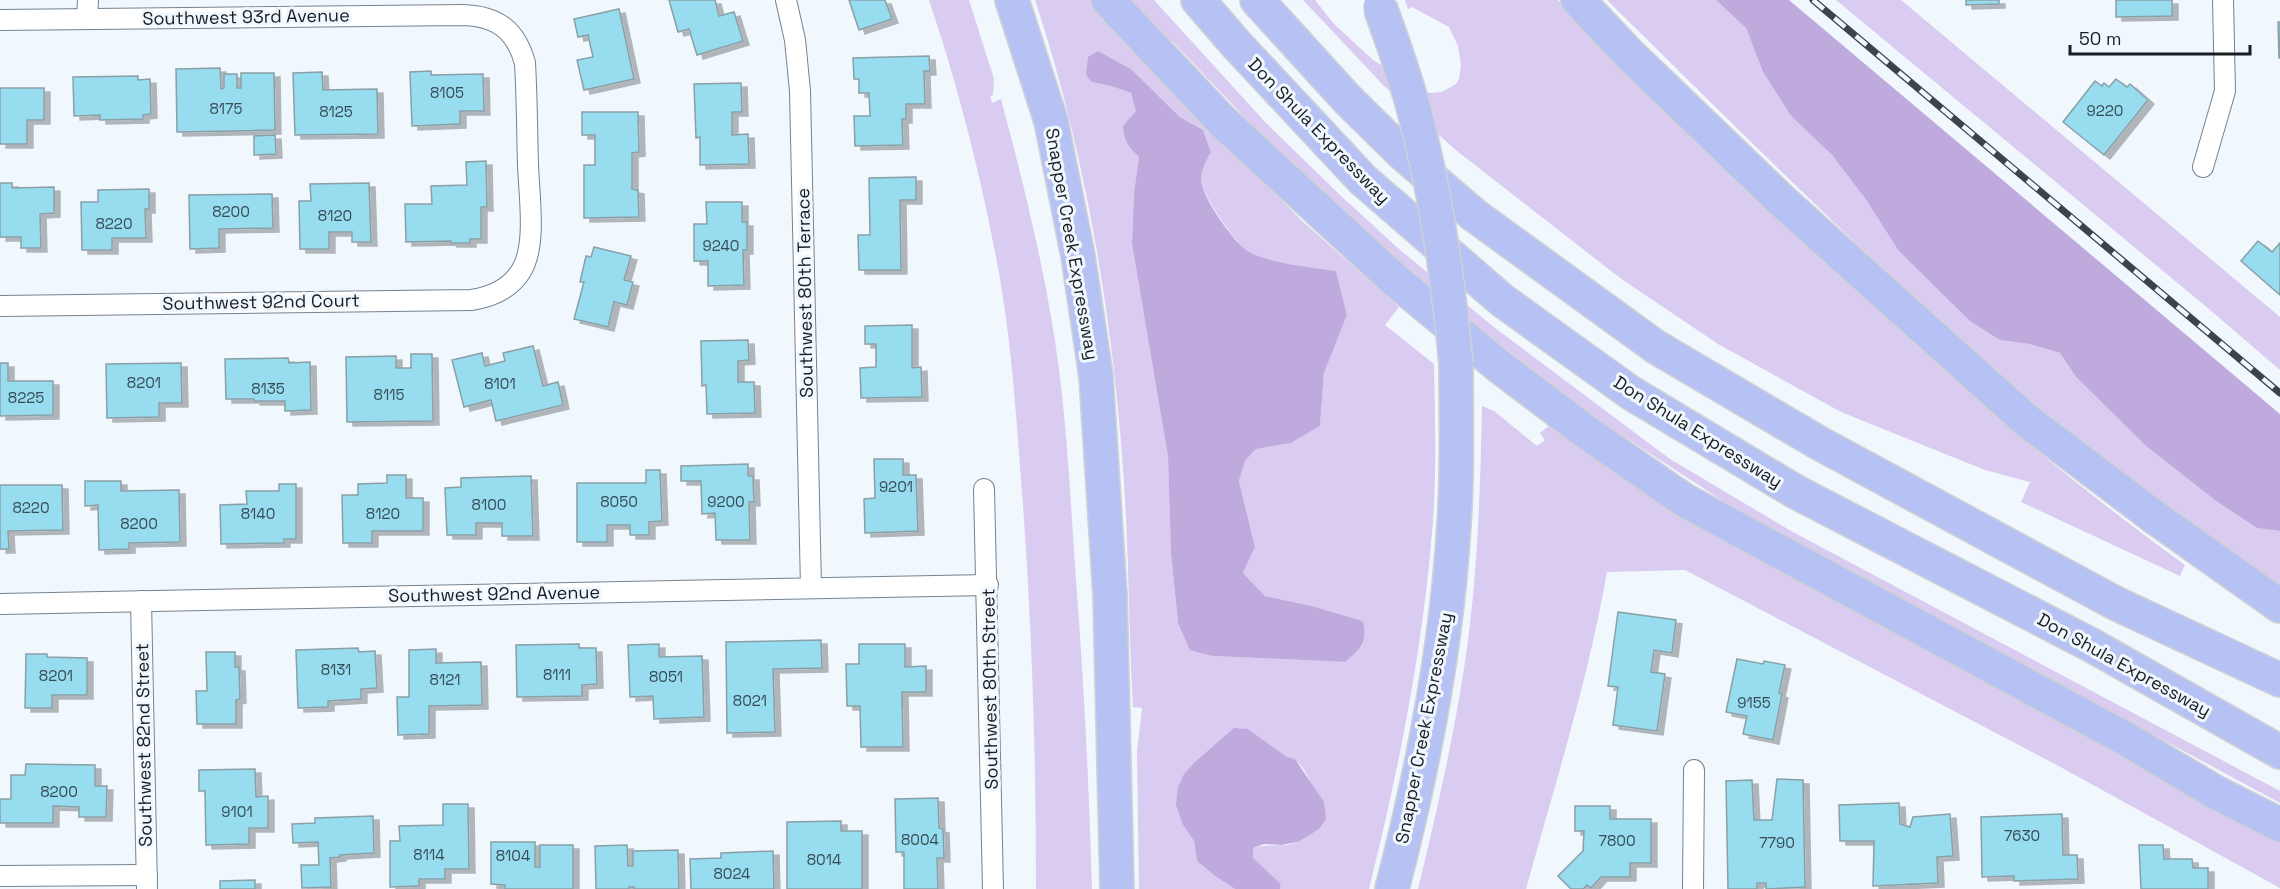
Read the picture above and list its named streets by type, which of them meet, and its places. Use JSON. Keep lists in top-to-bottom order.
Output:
{
  "streets": {
    "highway": ["Don Shula Expressway", "Snapper Creek Expressway"],
    "street": [
      "Southwest 93rd Avenue",
      "Southwest 80th Terrace",
      "Southwest 92nd Court",
      "Southwest 92nd Avenue",
      "Southwest 80th Street",
      "Southwest 82nd Street"
    ]
  },
  "crossings": [
    ["Southwest 93rd Avenue", "Southwest 92nd Court"],
    ["Southwest 80th Terrace", "Southwest 92nd Avenue"],
    ["Southwest 92nd Avenue", "Southwest 80th Street"],
    ["Southwest 92nd Avenue", "Southwest 82nd Street"]
  ],
  "house_numbers": [
    "8105",
    "8175",
    "9220",
    "8125",
    "8200",
    "8120",
    "8220",
    "9240",
    "8201",
    "8101",
    "8135",
    "8115",
    "8225",
    "9201",
    "8050",
    "9200",
    "8100",
    "8220",
    "8140",
    "8120",
    "8200",
    "8131",
    "8111",
    "8201",
    "8051",
    "8121",
    "8021",
    "9155",
    "8200",
    "9101",
    "7630",
    "8004",
    "7800",
    "7790",
    "8114",
    "8104",
    "8014",
    "8024"
  ],
  "scale_bar": "50 m"
}
